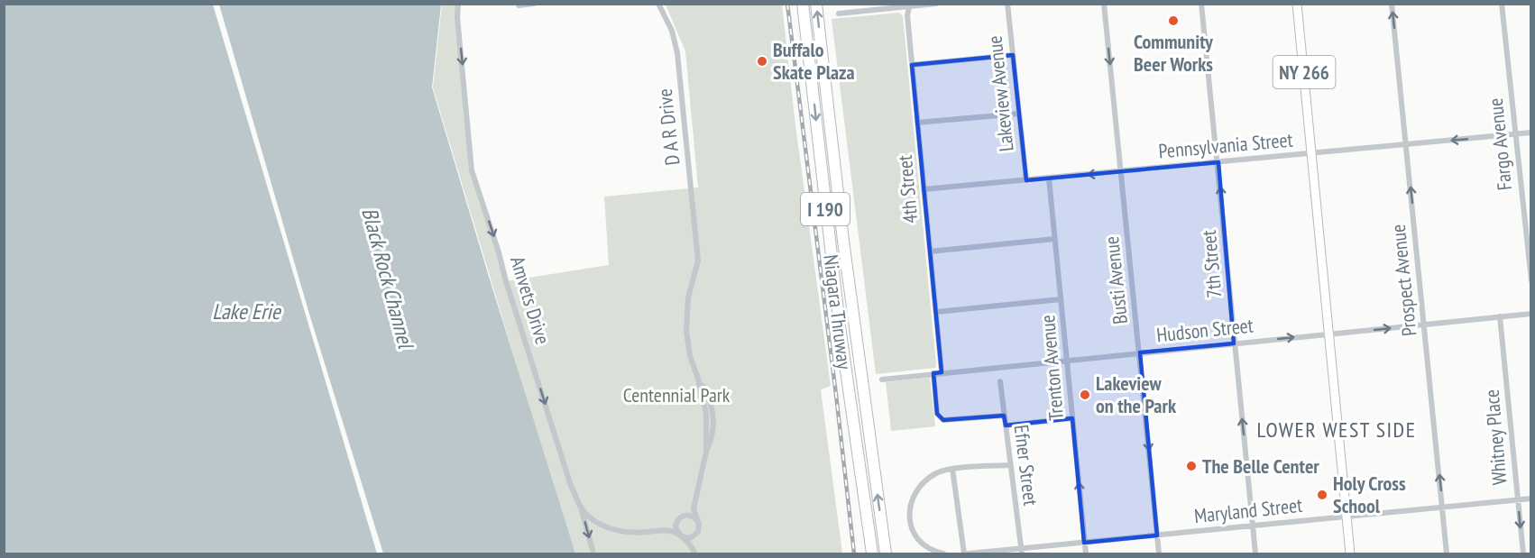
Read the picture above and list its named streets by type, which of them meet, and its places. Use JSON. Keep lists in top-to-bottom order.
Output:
{
  "streets": {
    "highway": ["I 190", "Niagara Thruway"],
    "main road": ["NY 266"],
    "street": [
      "Lakeview Avenue",
      "D A R Drive",
      "Fargo Avenue",
      "Pennsylvania Street",
      "4th Street",
      "7th Street",
      "Busti Avenue",
      "Prospect Avenue",
      "Amvets Drive",
      "Hudson Street",
      "Trenton Avenue",
      "Whitney Place",
      "Efner Street",
      "Maryland Street"
    ]
  },
  "crossings": [
    ["NY 266", "Pennsylvania Street"],
    ["NY 266", "Hudson Street"],
    ["NY 266", "Maryland Street"],
    ["Lakeview Avenue", "Pennsylvania Street"],
    ["Fargo Avenue", "Pennsylvania Street"],
    ["Pennsylvania Street", "4th Street"],
    ["Pennsylvania Street", "7th Street"],
    ["Pennsylvania Street", "Busti Avenue"],
    ["Pennsylvania Street", "Prospect Avenue"],
    ["Pennsylvania Street", "Trenton Avenue"],
    ["4th Street", "Hudson Street"],
    ["7th Street", "Hudson Street"],
    ["7th Street", "Maryland Street"],
    ["Busti Avenue", "Hudson Street"],
    ["Busti Avenue", "Maryland Street"],
    ["Prospect Avenue", "Hudson Street"],
    ["Prospect Avenue", "Maryland Street"],
    ["Hudson Street", "Trenton Avenue"],
    ["Hudson Street", "Whitney Place"],
    ["Trenton Avenue", "Maryland Street"],
    ["Whitney Place", "Maryland Street"],
    ["Efner Street", "Maryland Street"]
  ],
  "one_way": [
    "7th Street",
    "Busti Avenue",
    "Prospect Avenue",
    "Amvets Drive"
  ],
  "districts": ["LOWER WEST SIDE"],
  "water": ["Black Rock Channel", "Lake Erie"],
  "parks": ["Centennial Park"],
  "places": [
    "Community Beer Works",
    "Buffalo Skate Plaza",
    "Lakeview on the Park",
    "The Belle Center",
    "Holy Cross School"
  ]
}
